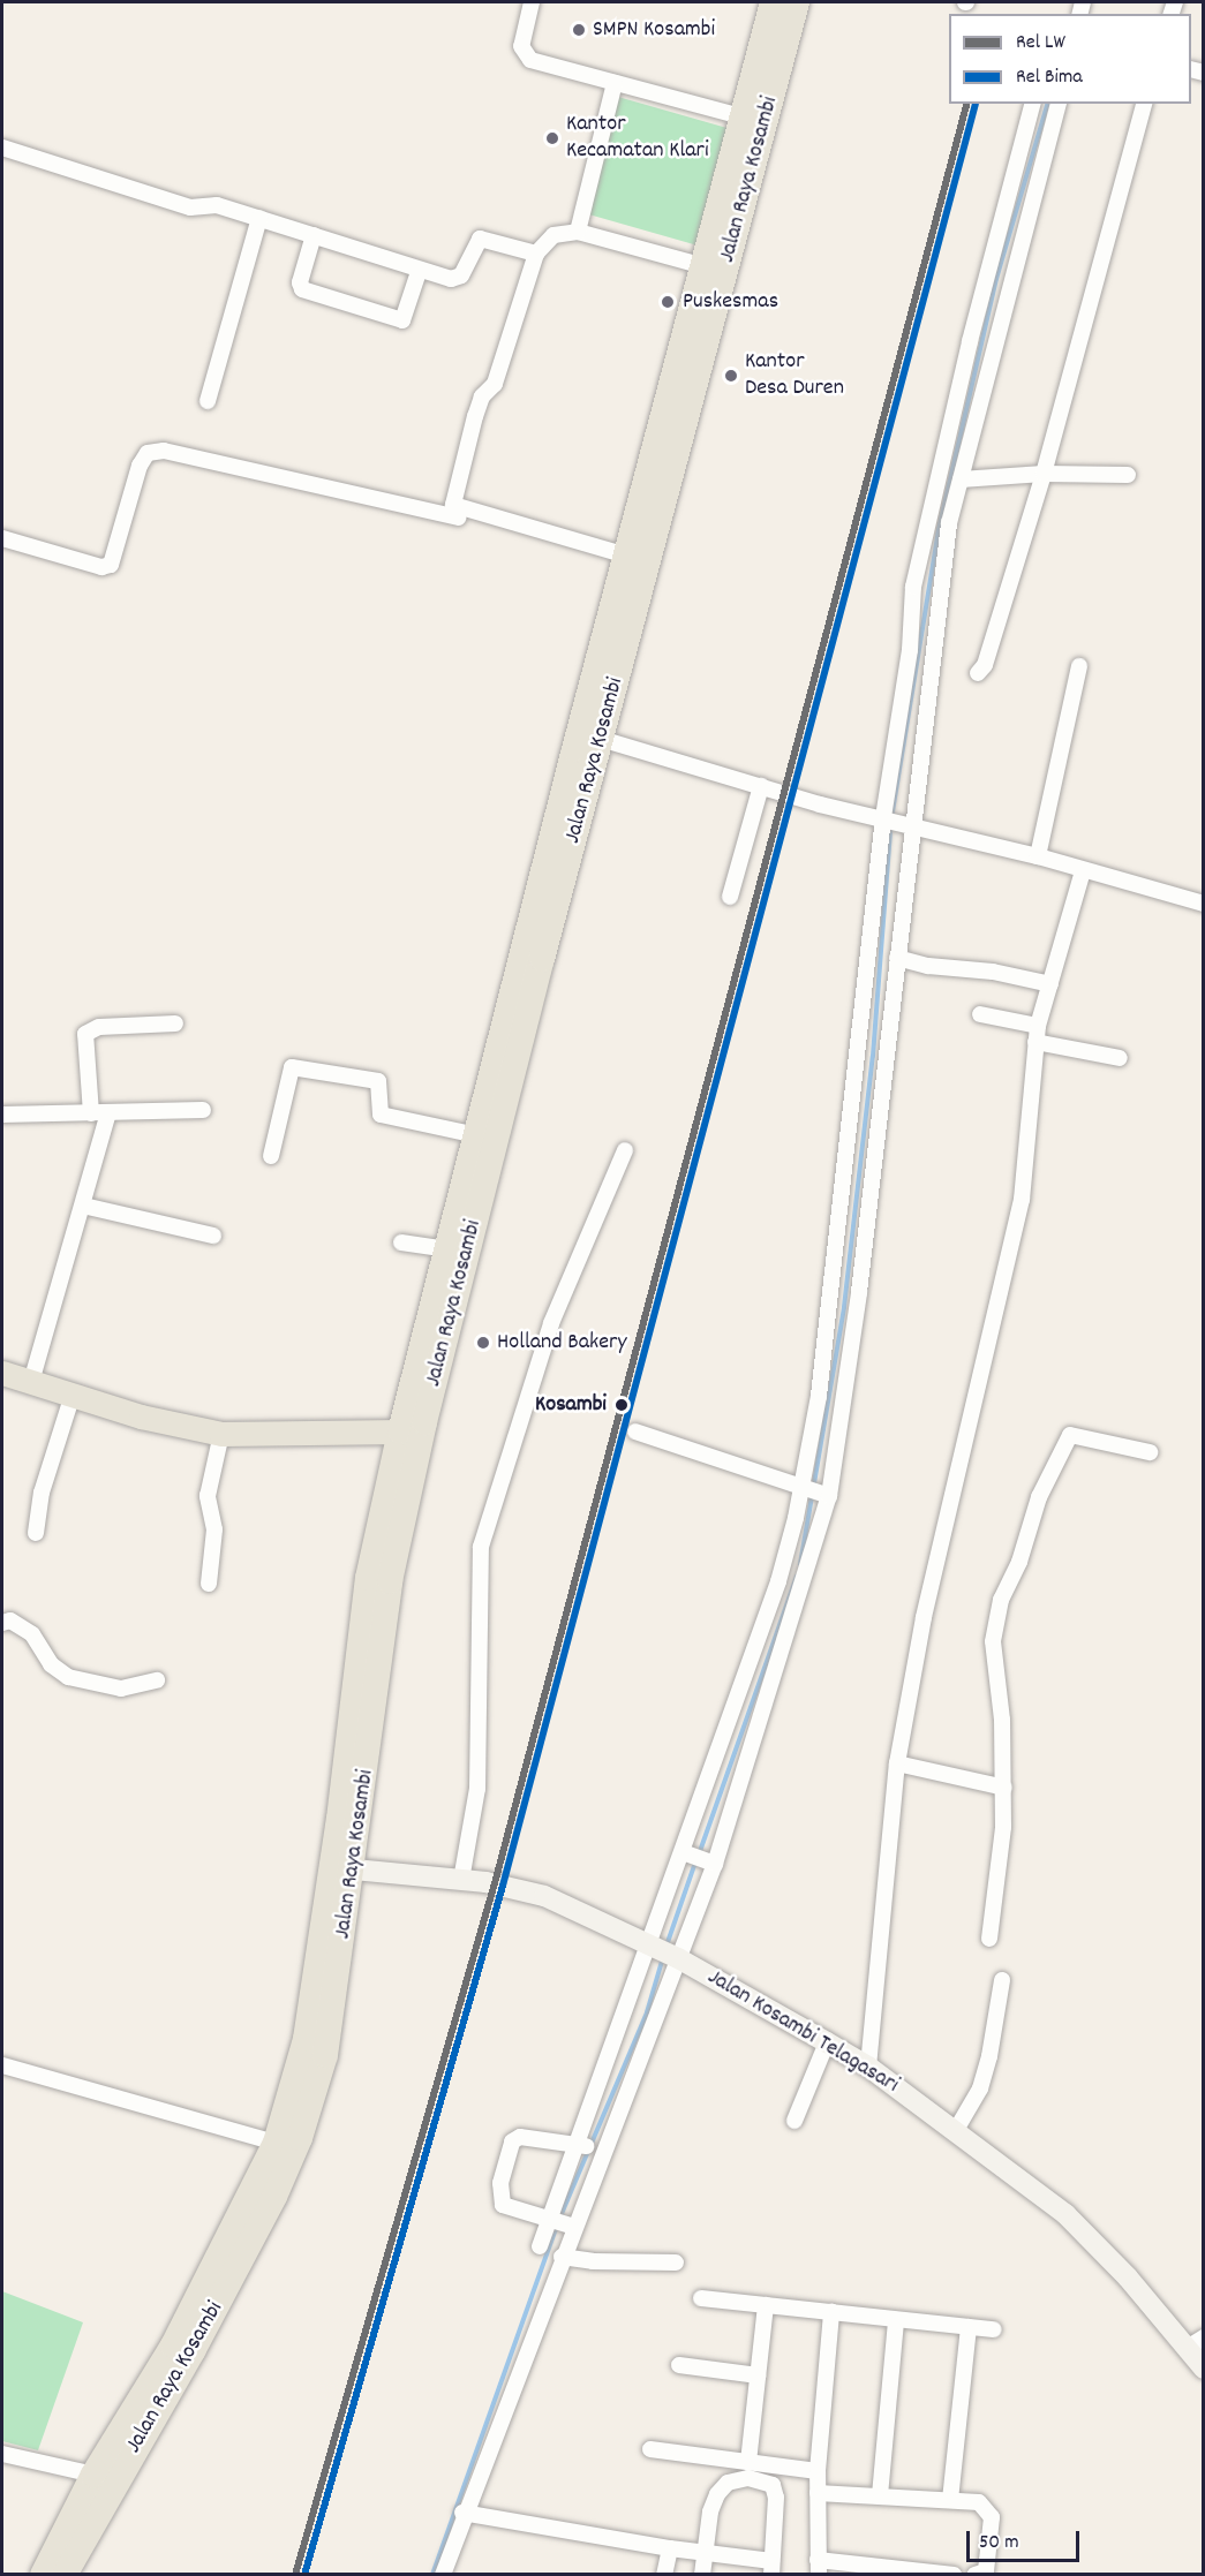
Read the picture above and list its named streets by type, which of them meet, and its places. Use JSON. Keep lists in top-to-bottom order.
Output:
{
  "streets": {
    "highway": ["Jalan Raya Kosambi"],
    "main road": ["Jalan Kosambi Telagasari"]
  },
  "crossings": [
    ["Jalan Raya Kosambi", "Jalan Kosambi Telagasari"]
  ],
  "places": [
    "SMPN Kosambi",
    "Kantor Kecamatan Klari",
    "Puskesmas",
    "Kantor Desa Duren",
    "Holland Bakery",
    "Kosambi"
  ],
  "lines": ["rail line LW", "rail line Bima"],
  "legend": ["Rel LW", "Rel Bima"],
  "scale_bar": "50 m"
}
